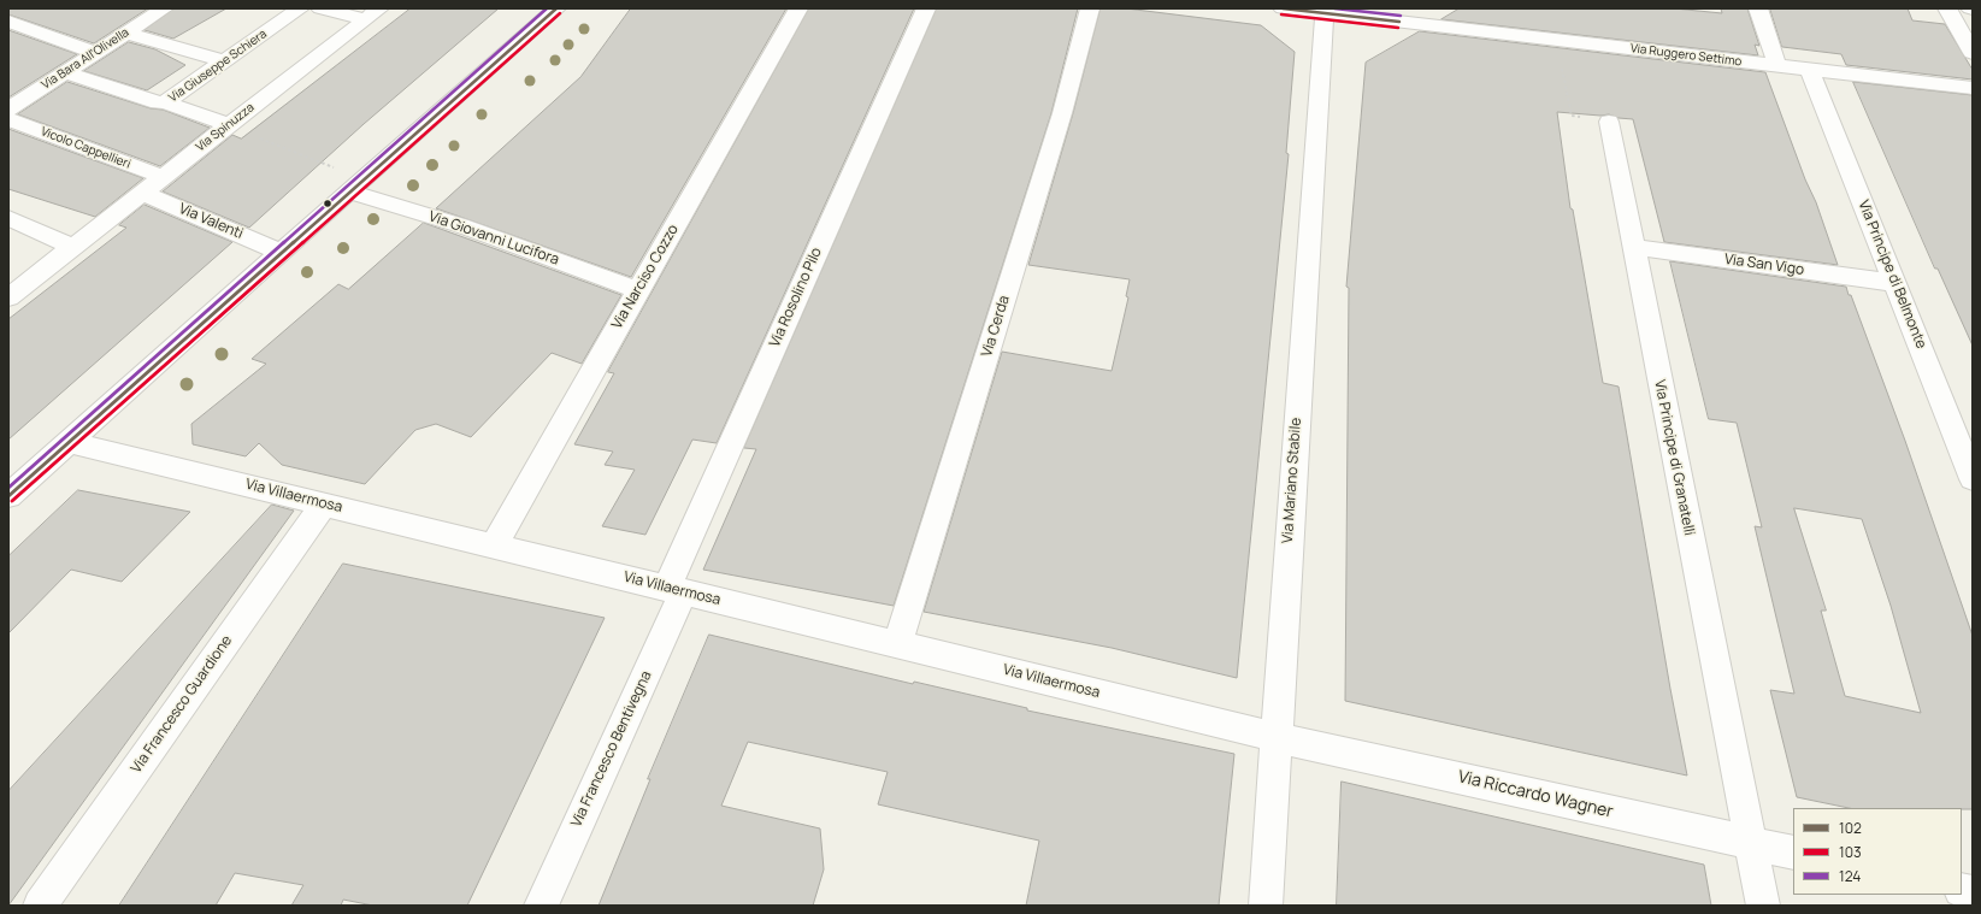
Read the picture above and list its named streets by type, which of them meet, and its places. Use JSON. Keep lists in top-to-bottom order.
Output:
{
  "streets": {
    "street": [
      "Via Ruggero Settimo",
      "Via Bara All'Olivella",
      "Via Giuseppe Schiera",
      "Via Spinuzza",
      "Vicolo Cappellieri",
      "Via Valenti",
      "Via Giovanni Lucifora",
      "Via San Vigo",
      "Via Principe di Belmonte",
      "Via Narciso Cozzo",
      "Via Rosolino Pilo",
      "Via Cerda",
      "Via Principe di Granatelli",
      "Via Mariano Stabile",
      "Via Villaermosa",
      "Via Francesco Guardione",
      "Via Francesco Bentivegna",
      "Via Riccardo Wagner"
    ]
  },
  "crossings": [
    ["Via Ruggero Settimo", "Via Principe di Belmonte"],
    ["Via Ruggero Settimo", "Via Mariano Stabile"],
    ["Via Giuseppe Schiera", "Via Spinuzza"],
    ["Via Spinuzza", "Vicolo Cappellieri"],
    ["Via Spinuzza", "Via Valenti"],
    ["Via Giovanni Lucifora", "Via Narciso Cozzo"],
    ["Via San Vigo", "Via Principe di Belmonte"],
    ["Via San Vigo", "Via Principe di Granatelli"],
    ["Via Narciso Cozzo", "Via Villaermosa"],
    ["Via Rosolino Pilo", "Via Villaermosa"],
    ["Via Rosolino Pilo", "Via Francesco Bentivegna"],
    ["Via Cerda", "Via Villaermosa"],
    ["Via Principe di Granatelli", "Via Riccardo Wagner"],
    ["Via Mariano Stabile", "Via Villaermosa"],
    ["Via Mariano Stabile", "Via Riccardo Wagner"],
    ["Via Villaermosa", "Via Francesco Guardione"],
    ["Via Villaermosa", "Via Francesco Bentivegna"],
    ["Via Villaermosa", "Via Riccardo Wagner"]
  ],
  "lines": ["transit line 102", "transit line 124", "transit line 103"],
  "legend": ["102", "103", "124"]
}
